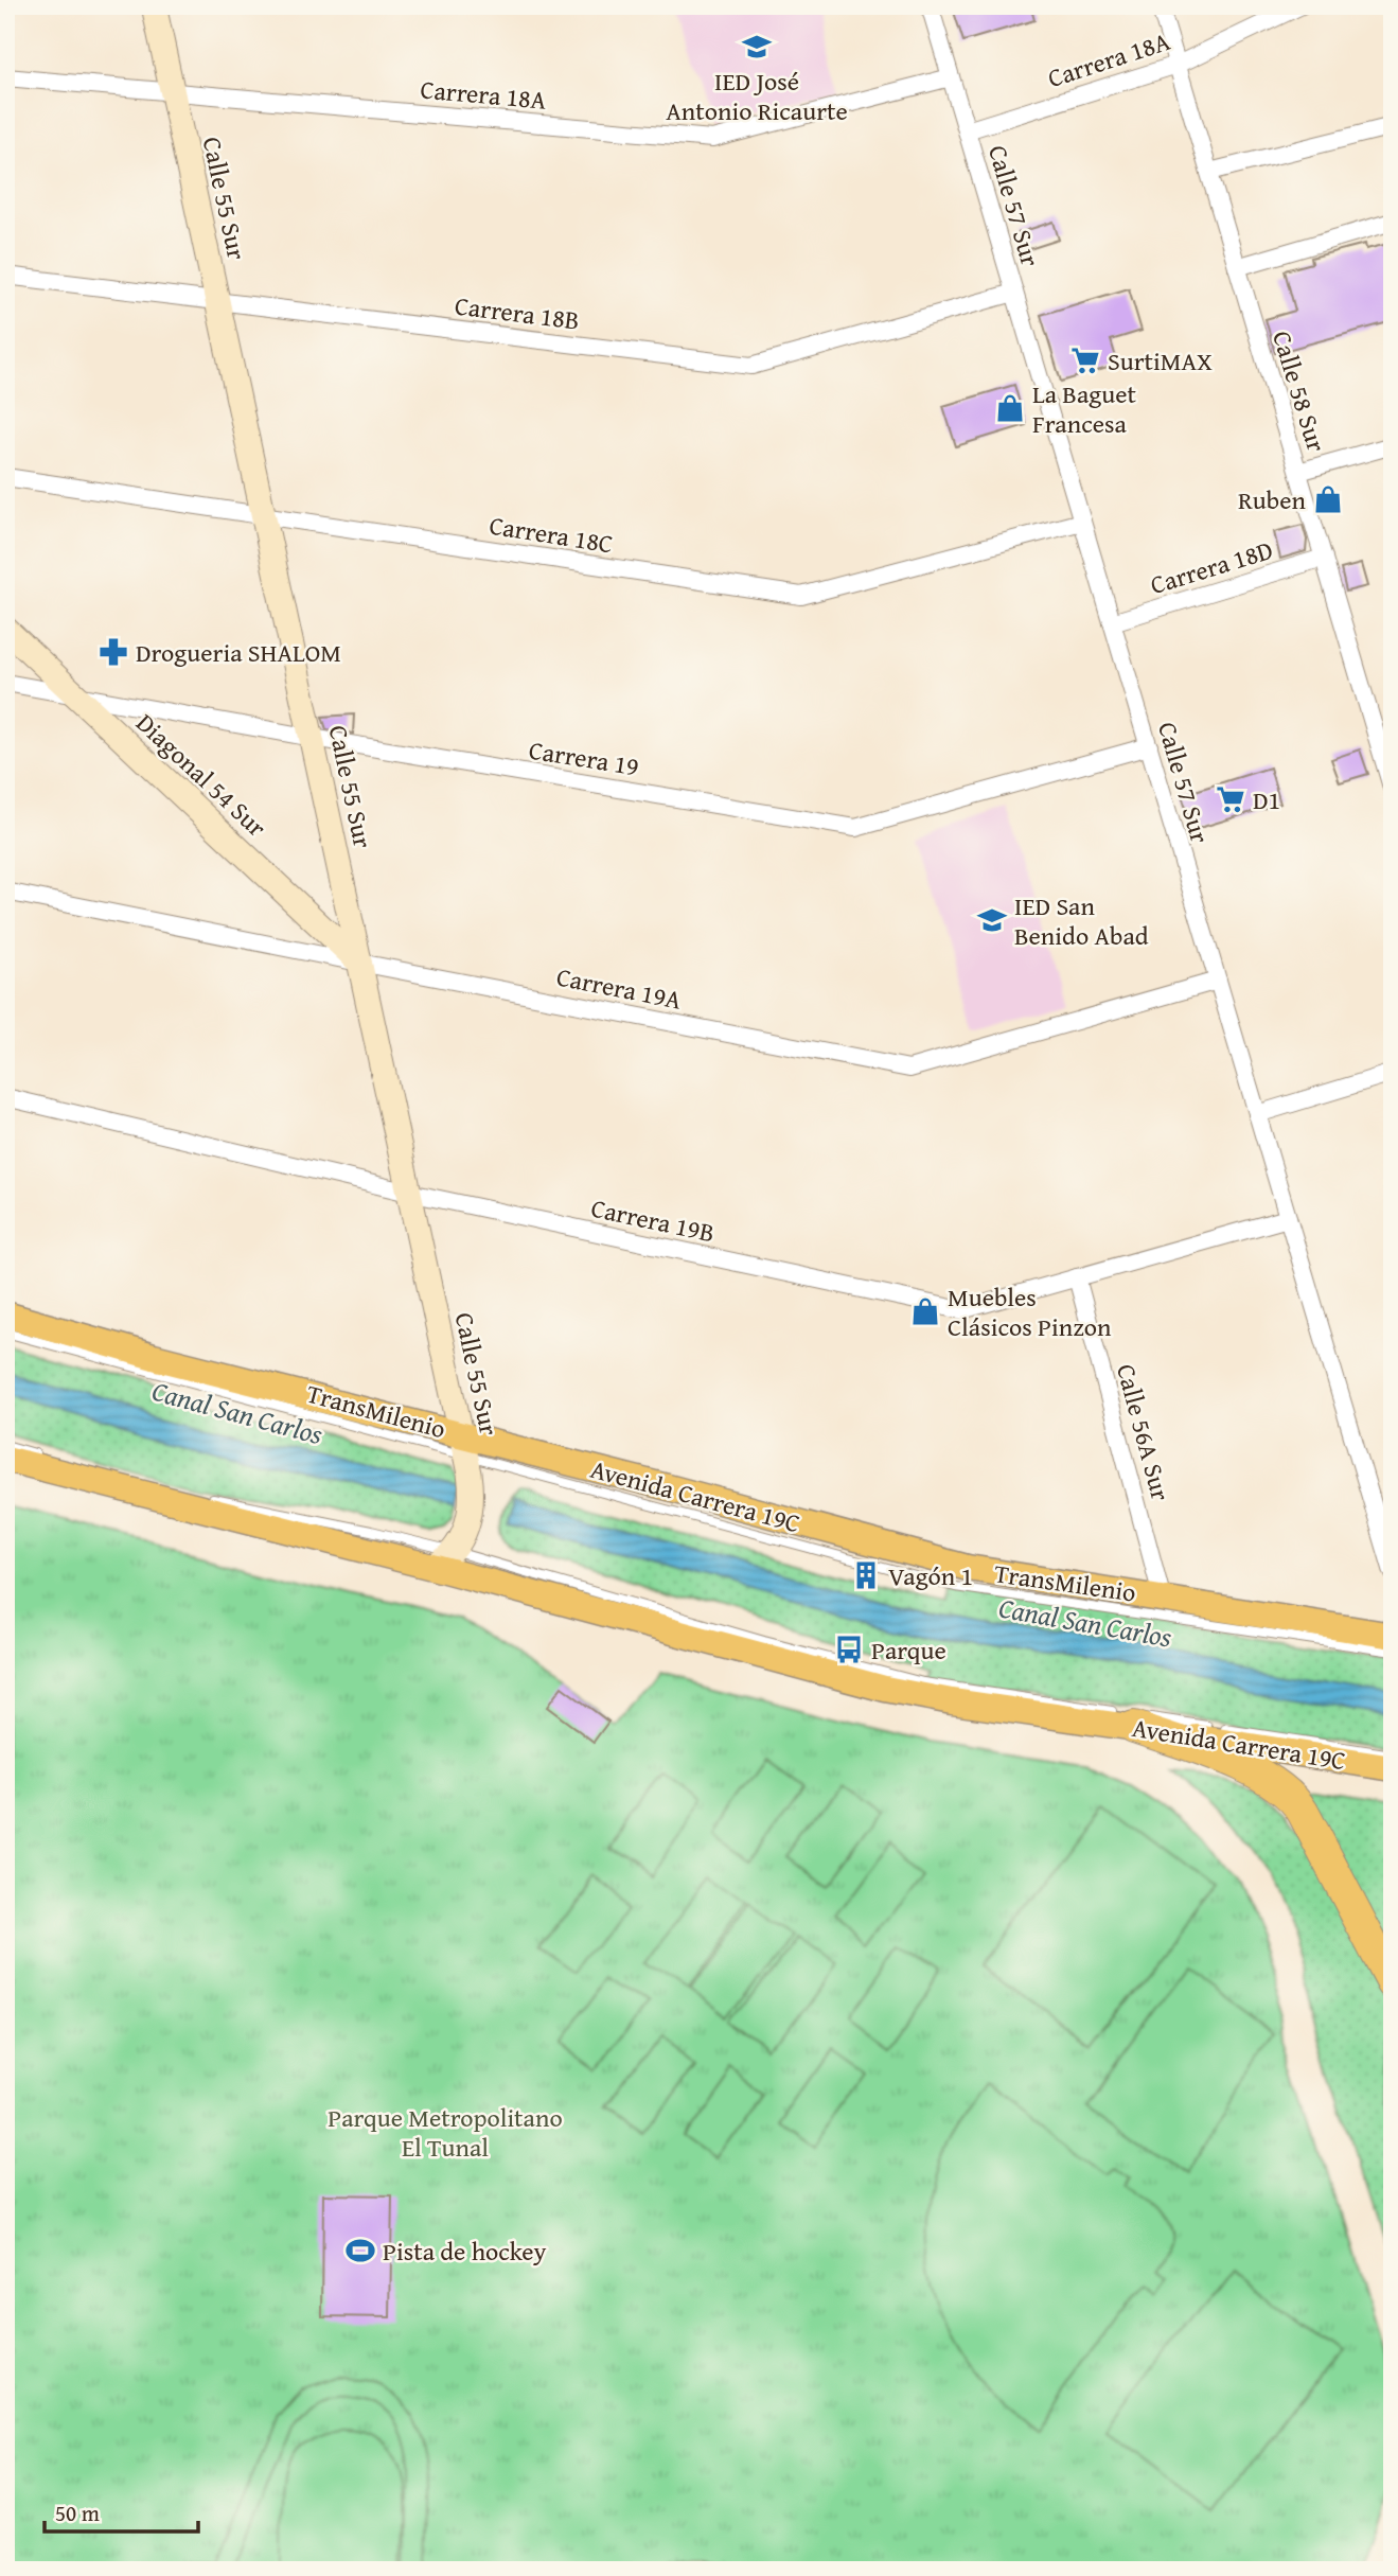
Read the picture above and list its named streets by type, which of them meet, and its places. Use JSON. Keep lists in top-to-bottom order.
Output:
{
  "streets": {
    "main road": ["Avenida Carrera 19C"],
    "street": [
      "Carrera 18A",
      "Calle 55 Sur",
      "Calle 57 Sur",
      "Carrera 18B",
      "Calle 58 Sur",
      "Carrera 18C",
      "Carrera 18D",
      "Carrera 19",
      "Diagonal 54 Sur",
      "Carrera 19A",
      "Carrera 19B",
      "Calle 56A Sur"
    ],
    "lane": ["TransMilenio"]
  },
  "crossings": [
    ["Carrera 18A", "Calle 55 Sur"],
    ["Carrera 18A", "Calle 57 Sur"],
    ["Carrera 18A", "Calle 58 Sur"],
    ["Calle 55 Sur", "Carrera 18B"],
    ["Calle 55 Sur", "Carrera 18C"],
    ["Calle 55 Sur", "Carrera 19"],
    ["Calle 55 Sur", "Diagonal 54 Sur"],
    ["Calle 55 Sur", "Carrera 19A"],
    ["Calle 55 Sur", "Carrera 19B"],
    ["Calle 55 Sur", "TransMilenio"],
    ["Calle 55 Sur", "Avenida Carrera 19C"],
    ["Calle 57 Sur", "Carrera 18B"],
    ["Calle 57 Sur", "Carrera 18C"],
    ["Calle 57 Sur", "Carrera 18D"],
    ["Calle 57 Sur", "Carrera 19"],
    ["Calle 57 Sur", "Carrera 19A"],
    ["Calle 57 Sur", "Carrera 19B"],
    ["Calle 58 Sur", "Carrera 18D"],
    ["Carrera 19", "Diagonal 54 Sur"],
    ["Diagonal 54 Sur", "Carrera 19A"],
    ["Carrera 19B", "Calle 56A Sur"],
    ["TransMilenio", "Avenida Carrera 19C"],
    ["Calle 56A Sur", "Avenida Carrera 19C"]
  ],
  "water": ["Canal San Carlos"],
  "parks": ["Parque Metropolitano El Tunal"],
  "places": {
    "school or university": ["IED José Antonio Ricaurte", "IED San Benido Abad"],
    "supermarket": ["SurtiMAX", "D1"],
    "shop": ["La Baguet Francesa", "Ruben", "Muebles Clásicos Pinzon"],
    "pharmacy": ["Drogueria SHALOM"],
    "building": ["Vagón 1"],
    "bus stop": ["Parque"],
    "sports": ["Pista de hockey"]
  },
  "scale_bar": "50 m"
}
